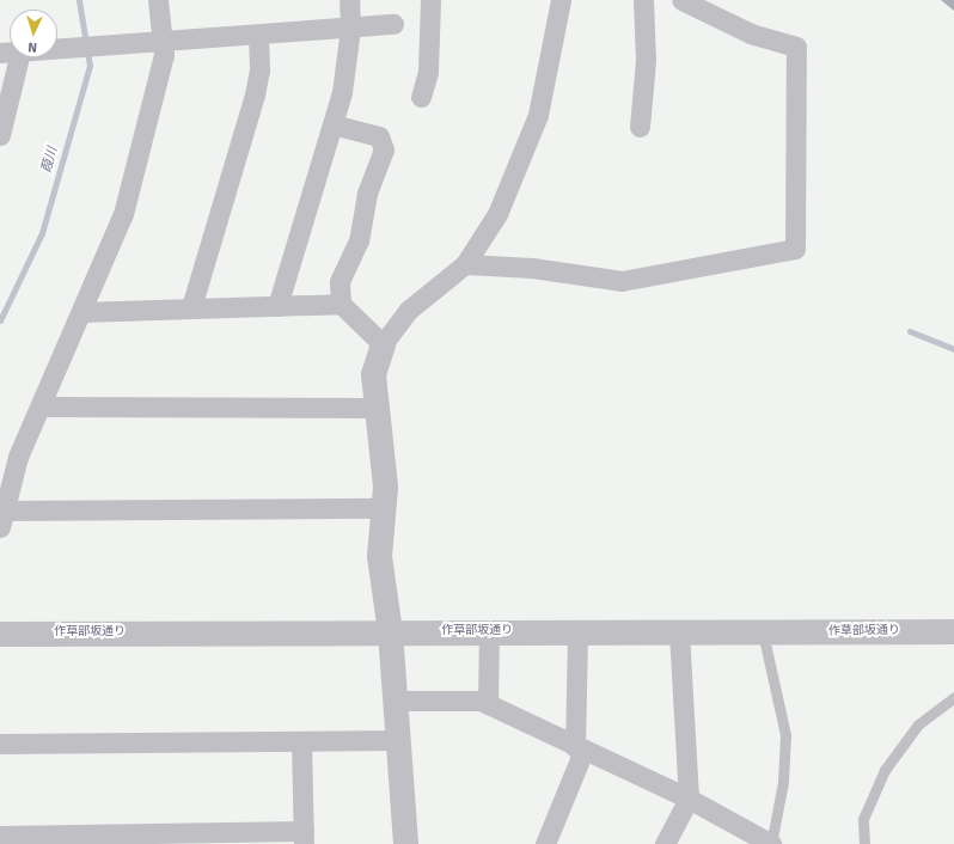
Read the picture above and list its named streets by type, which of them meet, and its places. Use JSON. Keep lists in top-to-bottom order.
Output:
{
  "streets": {
    "street": ["作草部坂通り"]
  },
  "water": ["葭川"],
  "north": "bottom"
}
